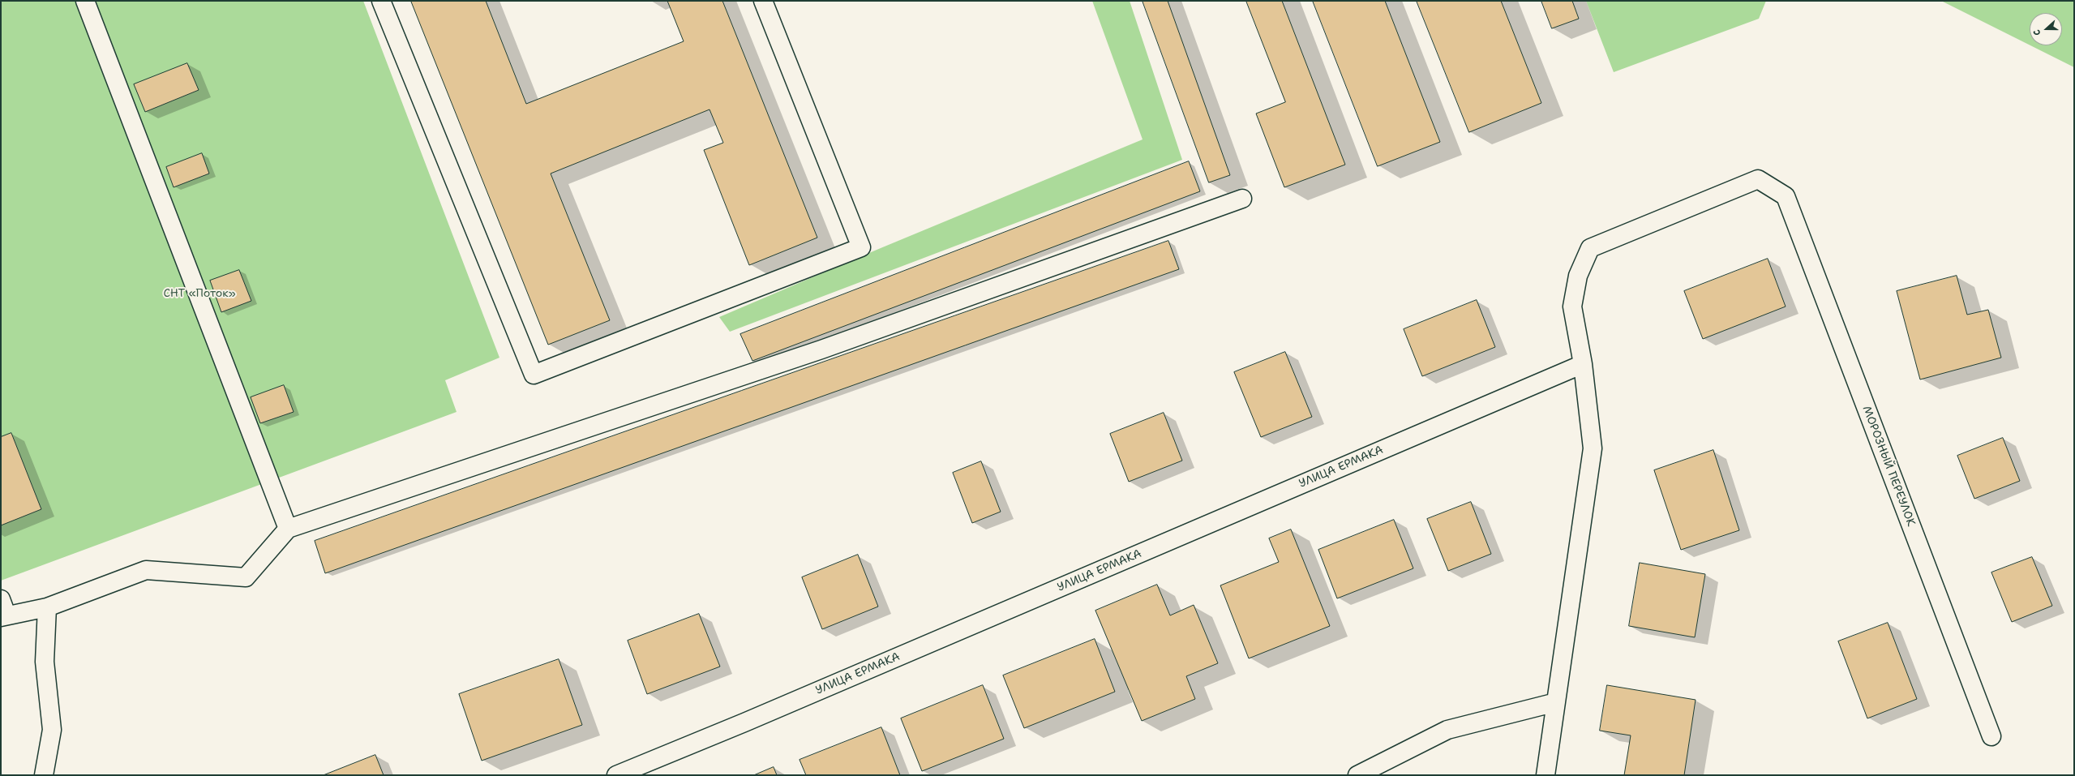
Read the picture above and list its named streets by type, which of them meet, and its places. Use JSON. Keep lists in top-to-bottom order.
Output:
{
  "streets": {
    "street": ["МОРОЗНЫЙ ПЕРЕУЛОК", "УЛИЦА ЕРМАКА"]
  },
  "crossings": [
    ["МОРОЗНЫЙ ПЕРЕУЛОК", "УЛИЦА ЕРМАКА"]
  ],
  "parks": ["СНТ «Поток»"],
  "north": "left"
}
